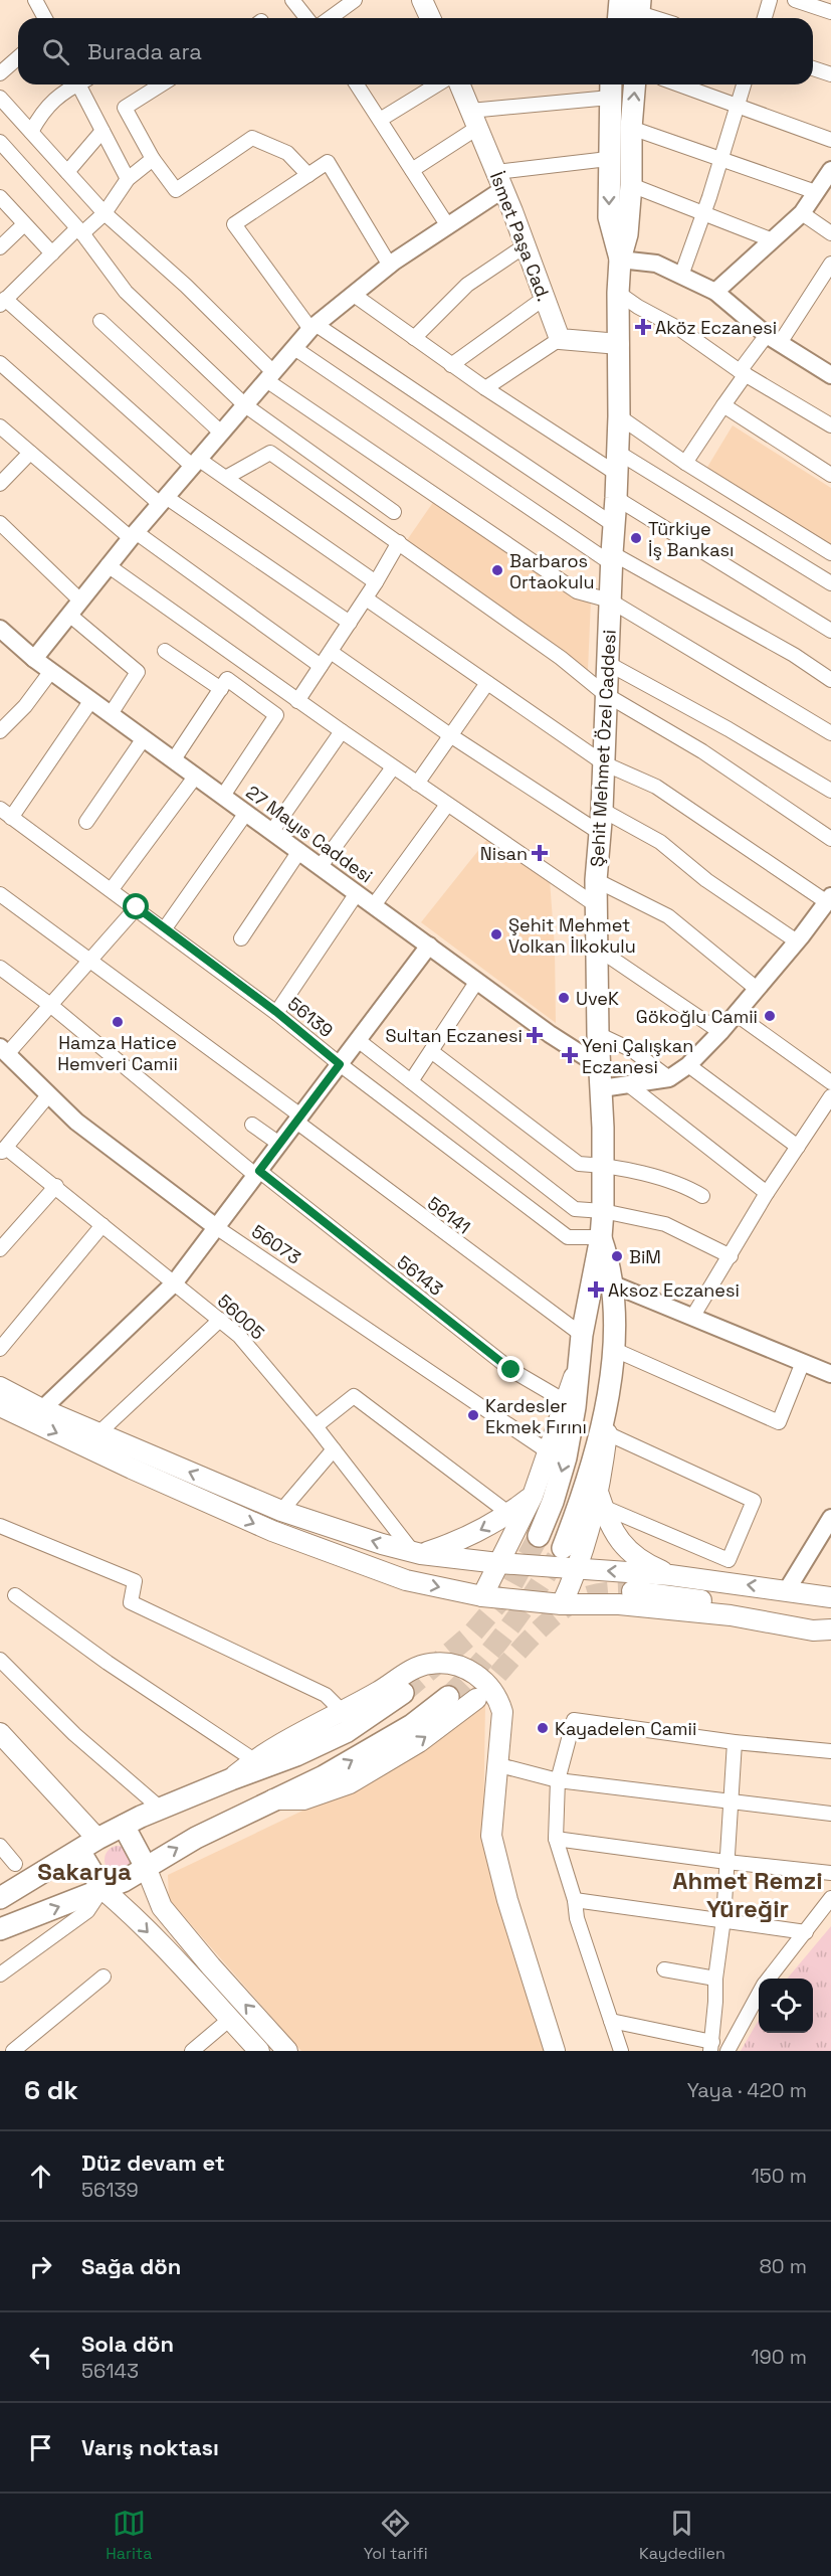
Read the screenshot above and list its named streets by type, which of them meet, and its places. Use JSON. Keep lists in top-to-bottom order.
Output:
{
  "streets": {
    "main road": ["İsmet Paşa Cad.", "Şehit Mehmet Özel Caddesi"],
    "street": [
      "27 Mayıs Caddesi",
      "56139",
      "56141",
      "56073",
      "56143",
      "56005"
    ]
  },
  "crossings": [
    ["Şehit Mehmet Özel Caddesi", "27 Mayıs Caddesi"],
    ["Şehit Mehmet Özel Caddesi", "56139"],
    ["Şehit Mehmet Özel Caddesi", "56141"]
  ],
  "districts": ["Sakarya", "Ahmet Remzi Yüreğir"],
  "places": {
    "health": [
      "Aköz Eczanesi",
      "Nisan",
      "Sultan Eczanesi",
      "Yeni Çalışkan Eczanesi",
      "Aksoz Eczanesi"
    ],
    "other": [
      "Türkiye İş Bankası",
      "Barbaros Ortaokulu",
      "Şehit Mehmet Volkan İlkokulu",
      "UveK",
      "Gökoğlu Camii",
      "Hamza Hatice Hemveri Camii",
      "BiM",
      "Kardesler Ekmek Fırını",
      "Kayadelen Camii"
    ]
  },
  "page": {
    "search": "Burada ara",
    "heading": ["6 dk", "Yaya · 420 m"],
    "list": [
      ["Düz devam et", "56139", "150 m"],
      ["Sağa dön", "80 m"],
      ["Sola dön", "56143", "190 m"],
      "Varış noktası"
    ],
    "nav": ["Harita", "Yol tarifi", "Kaydedilen"]
  }
}
